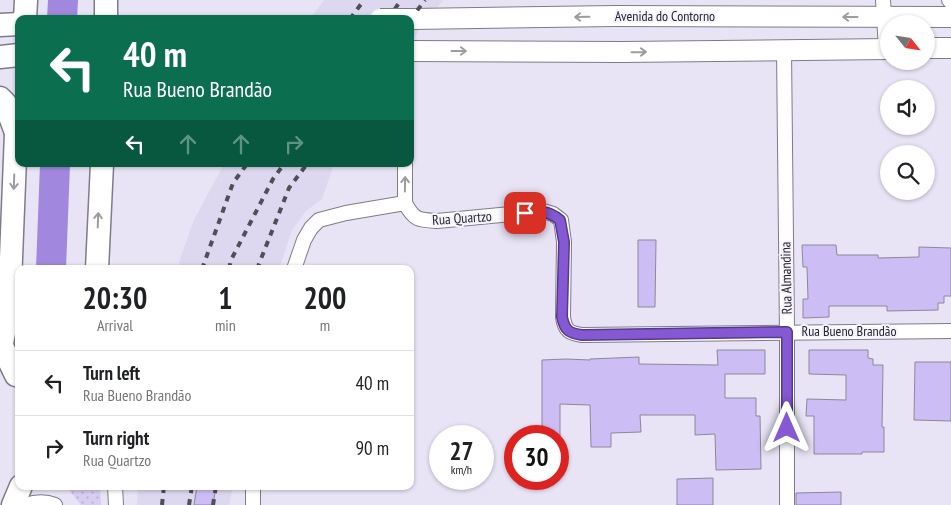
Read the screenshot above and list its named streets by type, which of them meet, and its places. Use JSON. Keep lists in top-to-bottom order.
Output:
{
  "streets": {
    "main road": ["Avenida do Contorno"],
    "street": ["Rua Quartzo", "Rua Almandina", "Rua Bueno Brandão"]
  },
  "crossings": [
    ["Rua Quartzo", "Rua Bueno Brandão"],
    ["Rua Almandina", "Rua Bueno Brandão"]
  ],
  "north": "bottom right",
  "page": {
    "turn": ["40 m", "Rua Bueno Brandão"],
    "eta": [
      "20:30",
      "Arrival",
      "1",
      "min",
      "200",
      "m"
    ],
    "list": [
      {
        "name": "Turn left",
        "note": "Rua Bueno Brandão",
        "value": "40 m"
      },
      {
        "name": "Turn right",
        "note": "Rua Quartzo",
        "value": "90 m"
      }
    ],
    "speed": "27 km/h",
    "limit": "30"
  }
}
